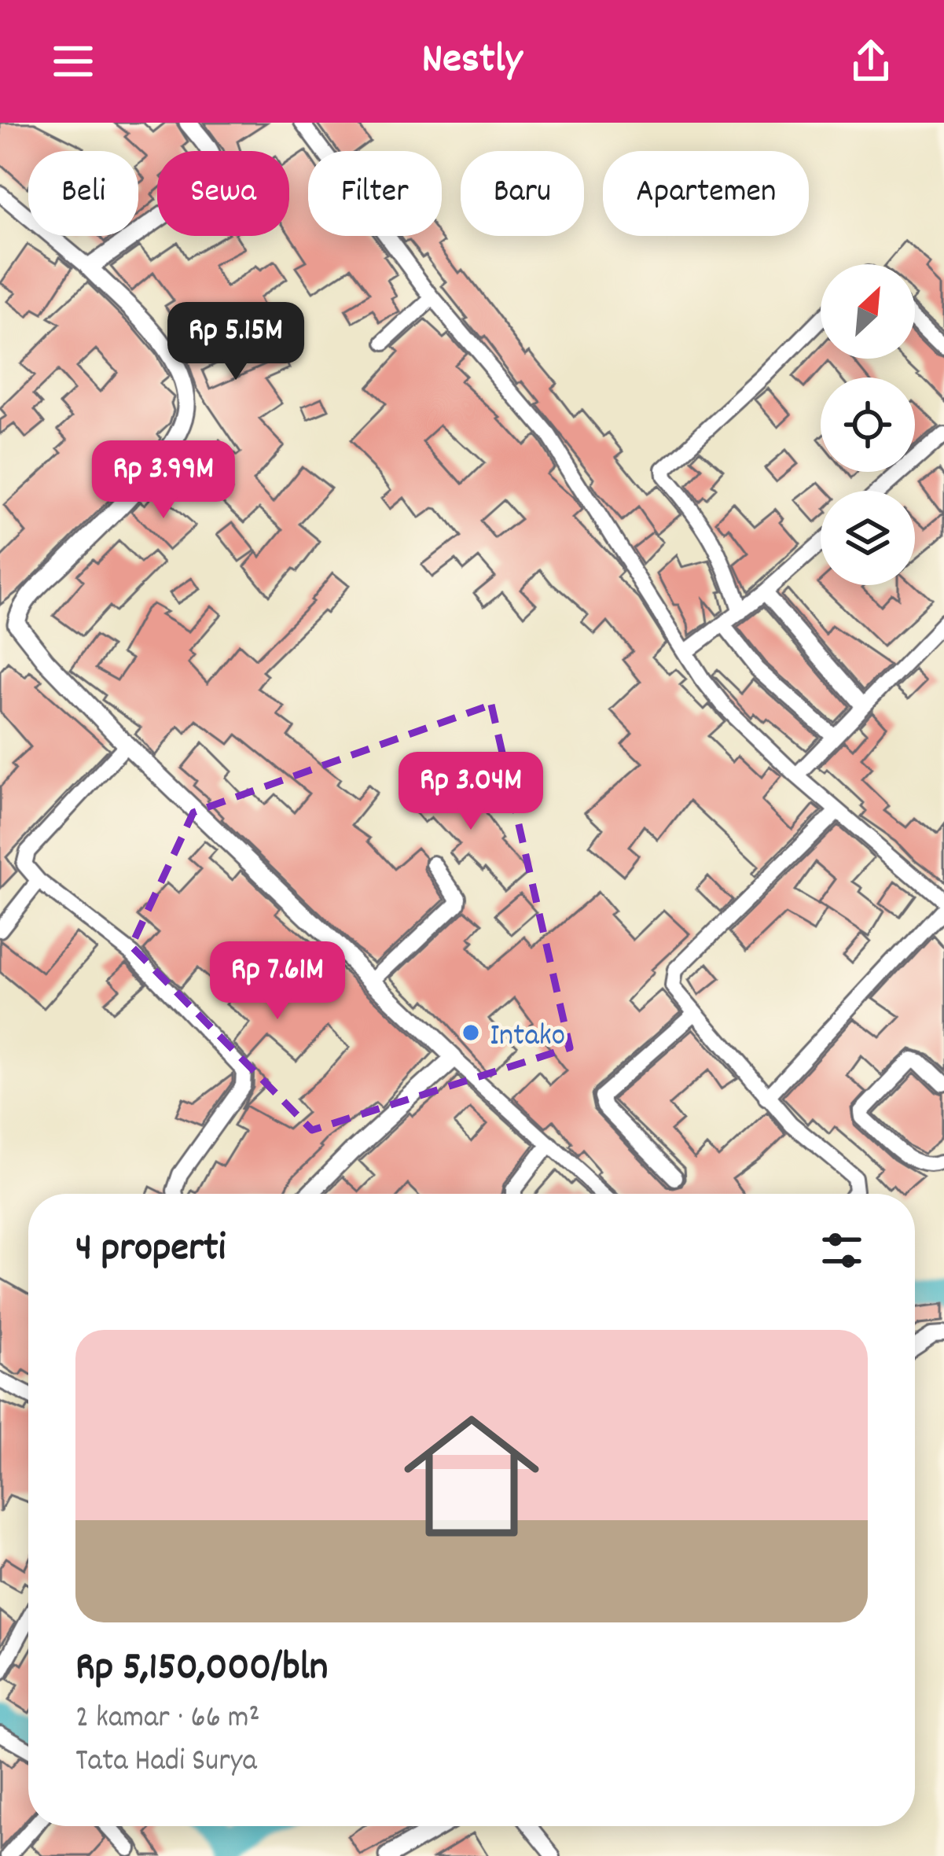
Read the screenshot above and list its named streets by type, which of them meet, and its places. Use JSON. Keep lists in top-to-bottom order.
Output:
{
  "places": ["Intako"],
  "north": "top right",
  "page": {
    "header": "Nestly",
    "chip": [
      "Beli",
      "Sewa",
      "Filter",
      "Baru",
      "Apartemen"
    ],
    "price": [
      "Rp 5.15M",
      "Rp 3.99M",
      "Rp 3.04M",
      "Rp 7.61M"
    ],
    "heading": "4 properti",
    "list": [
      {
        "name": "Rp 5,150,000/bln",
        "note": "2 kamar · 66 m² · Tata Hadi Surya"
      }
    ]
  }
}
